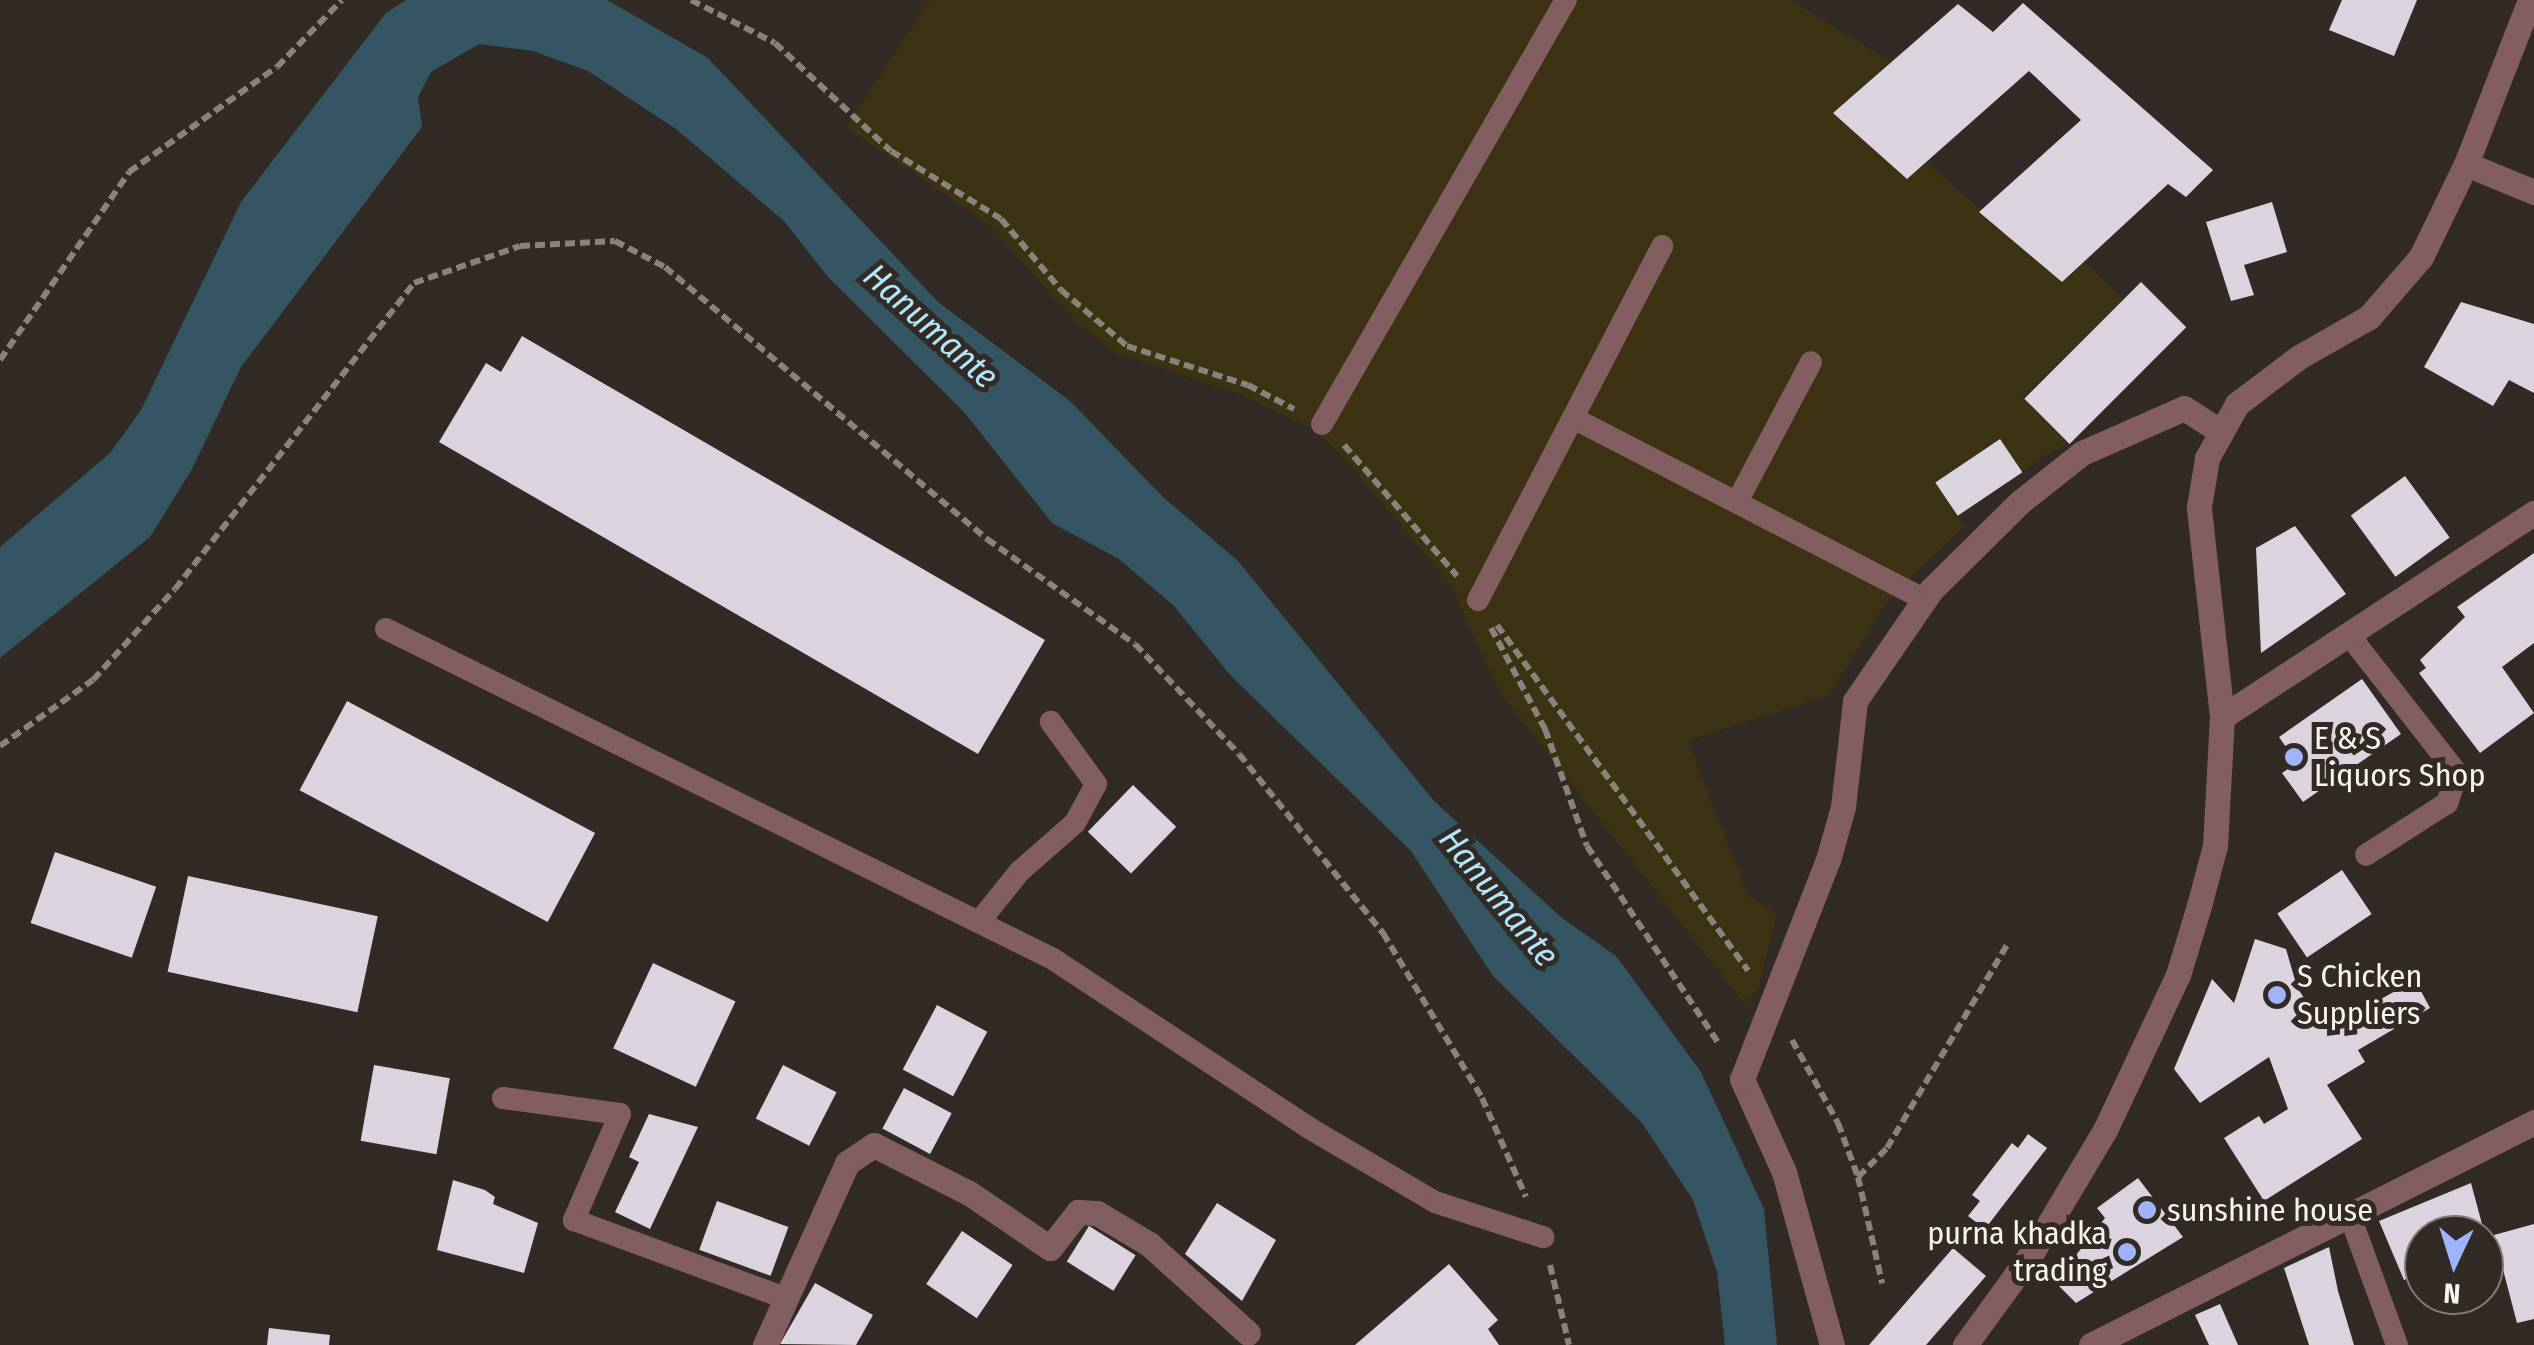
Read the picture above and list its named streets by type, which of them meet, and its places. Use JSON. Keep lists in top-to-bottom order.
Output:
{
  "water": ["Hanumante"],
  "places": [
    "E & S Liquors Shop",
    "S Chicken Suppliers",
    "sunshine house",
    "purna khadka trading"
  ],
  "north": "bottom"
}
